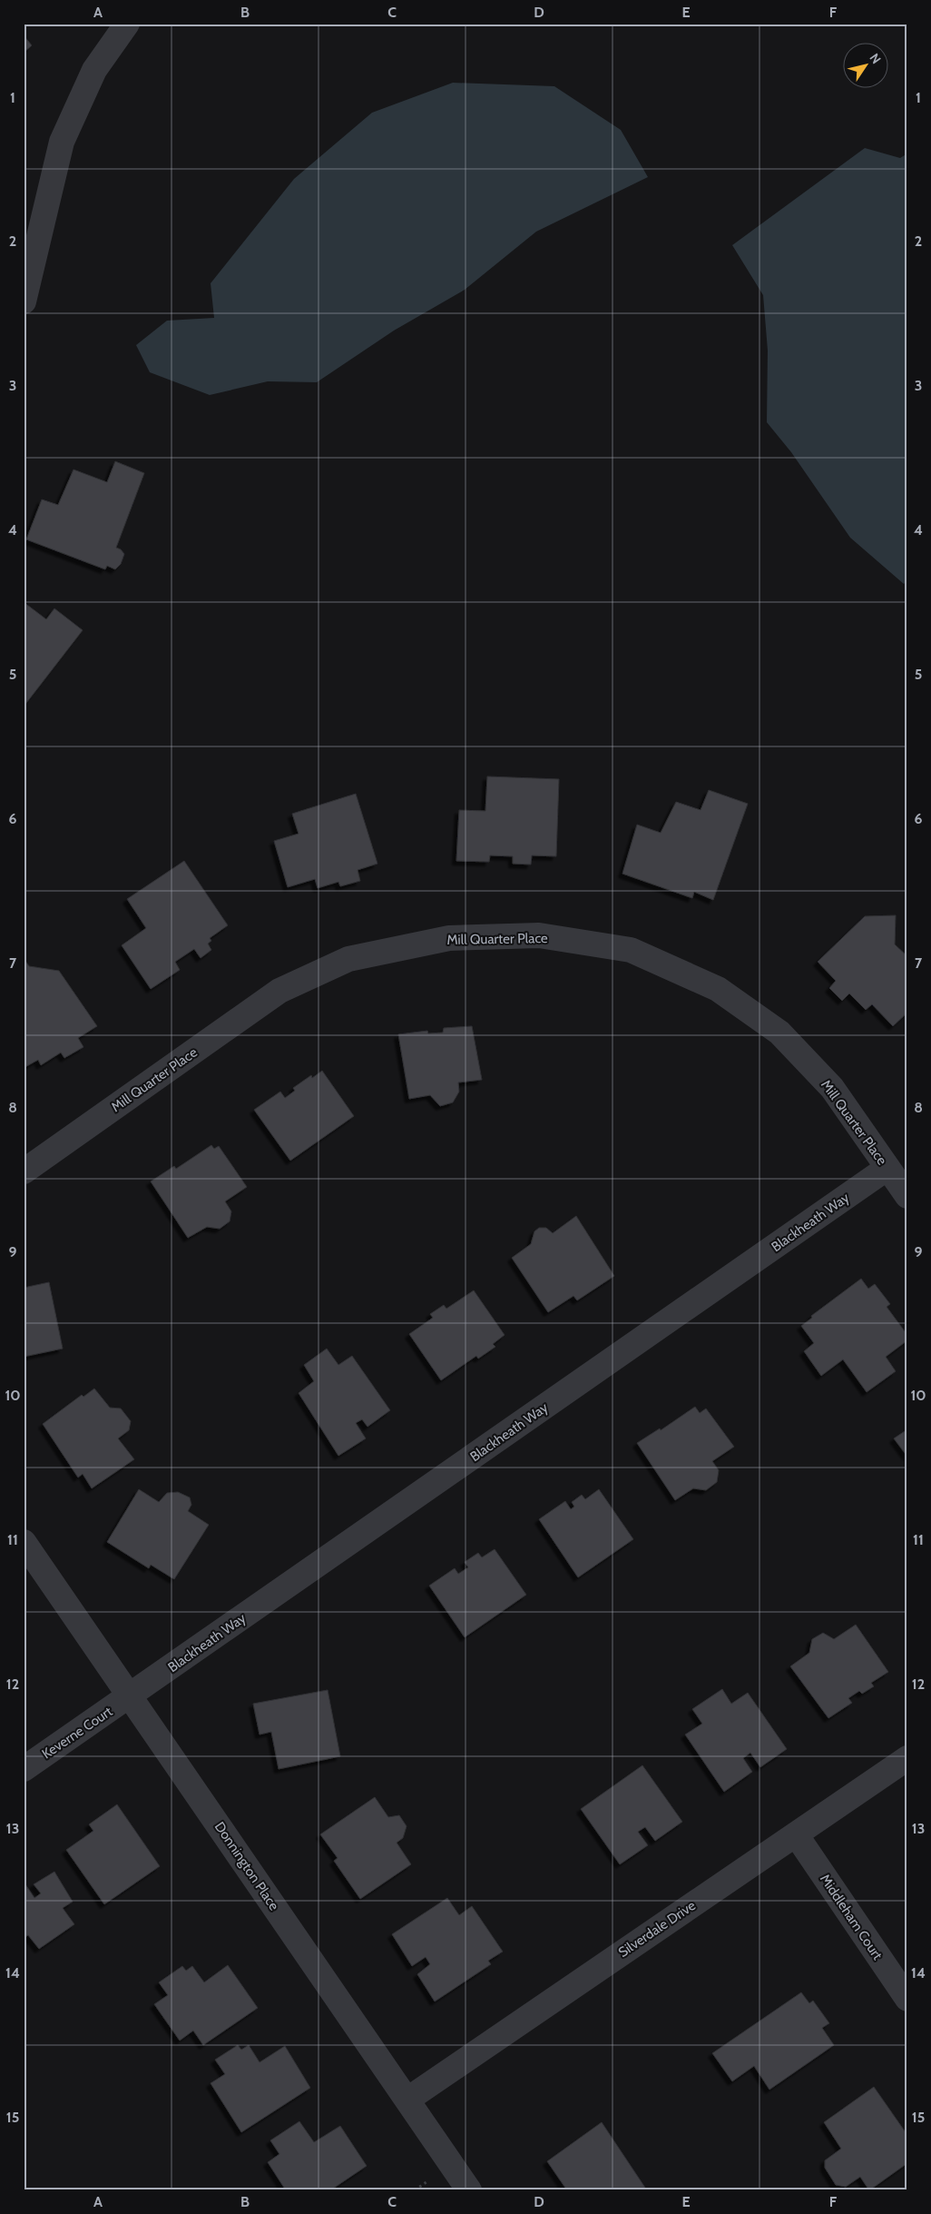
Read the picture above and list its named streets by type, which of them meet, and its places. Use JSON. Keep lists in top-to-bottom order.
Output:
{
  "streets": {
    "street": [
      "Mill Quarter Place",
      "Blackheath Way",
      "Keverne Court",
      "Donnington Place",
      "Middleham Court",
      "Silverdale Drive"
    ]
  },
  "crossings": [
    ["Mill Quarter Place", "Blackheath Way"],
    ["Blackheath Way", "Keverne Court"],
    ["Blackheath Way", "Donnington Place"],
    ["Keverne Court", "Donnington Place"],
    ["Donnington Place", "Silverdale Drive"],
    ["Middleham Court", "Silverdale Drive"]
  ],
  "north": "top right",
  "grid": {
    "columns": [
      "A",
      "B",
      "C",
      "D",
      "E",
      "F"
    ],
    "rows": [
      "1",
      "2",
      "3",
      "4",
      "5",
      "6",
      "7",
      "8",
      "9",
      "10",
      "11",
      "12",
      "13",
      "14",
      "15"
    ]
  }
}
